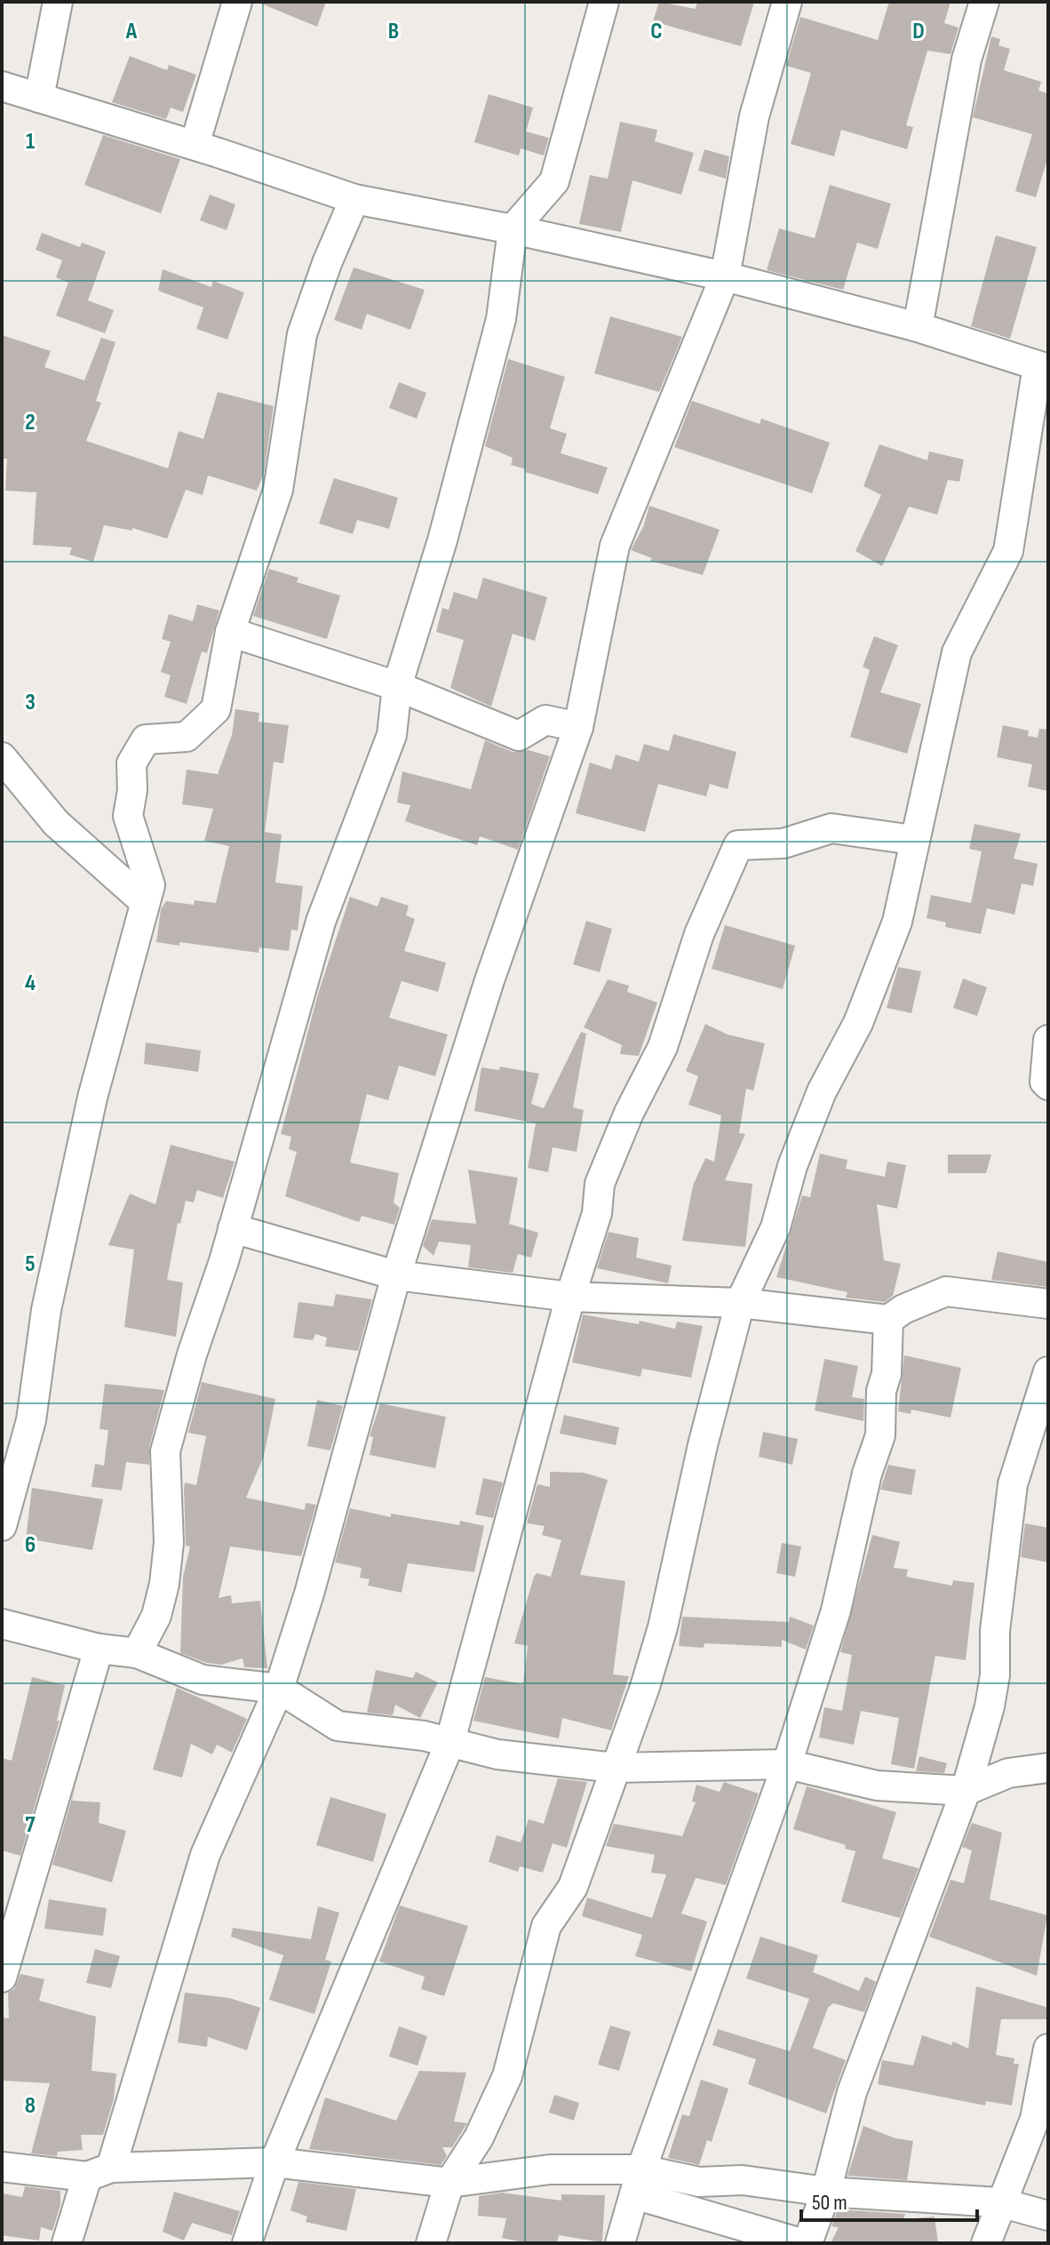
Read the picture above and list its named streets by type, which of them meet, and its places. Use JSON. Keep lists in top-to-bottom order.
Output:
{
  "scale_bar": "50 m",
  "grid": {
    "columns": [
      "A",
      "B",
      "C",
      "D"
    ],
    "rows": [
      "1",
      "2",
      "3",
      "4",
      "5",
      "6",
      "7",
      "8"
    ]
  }
}
